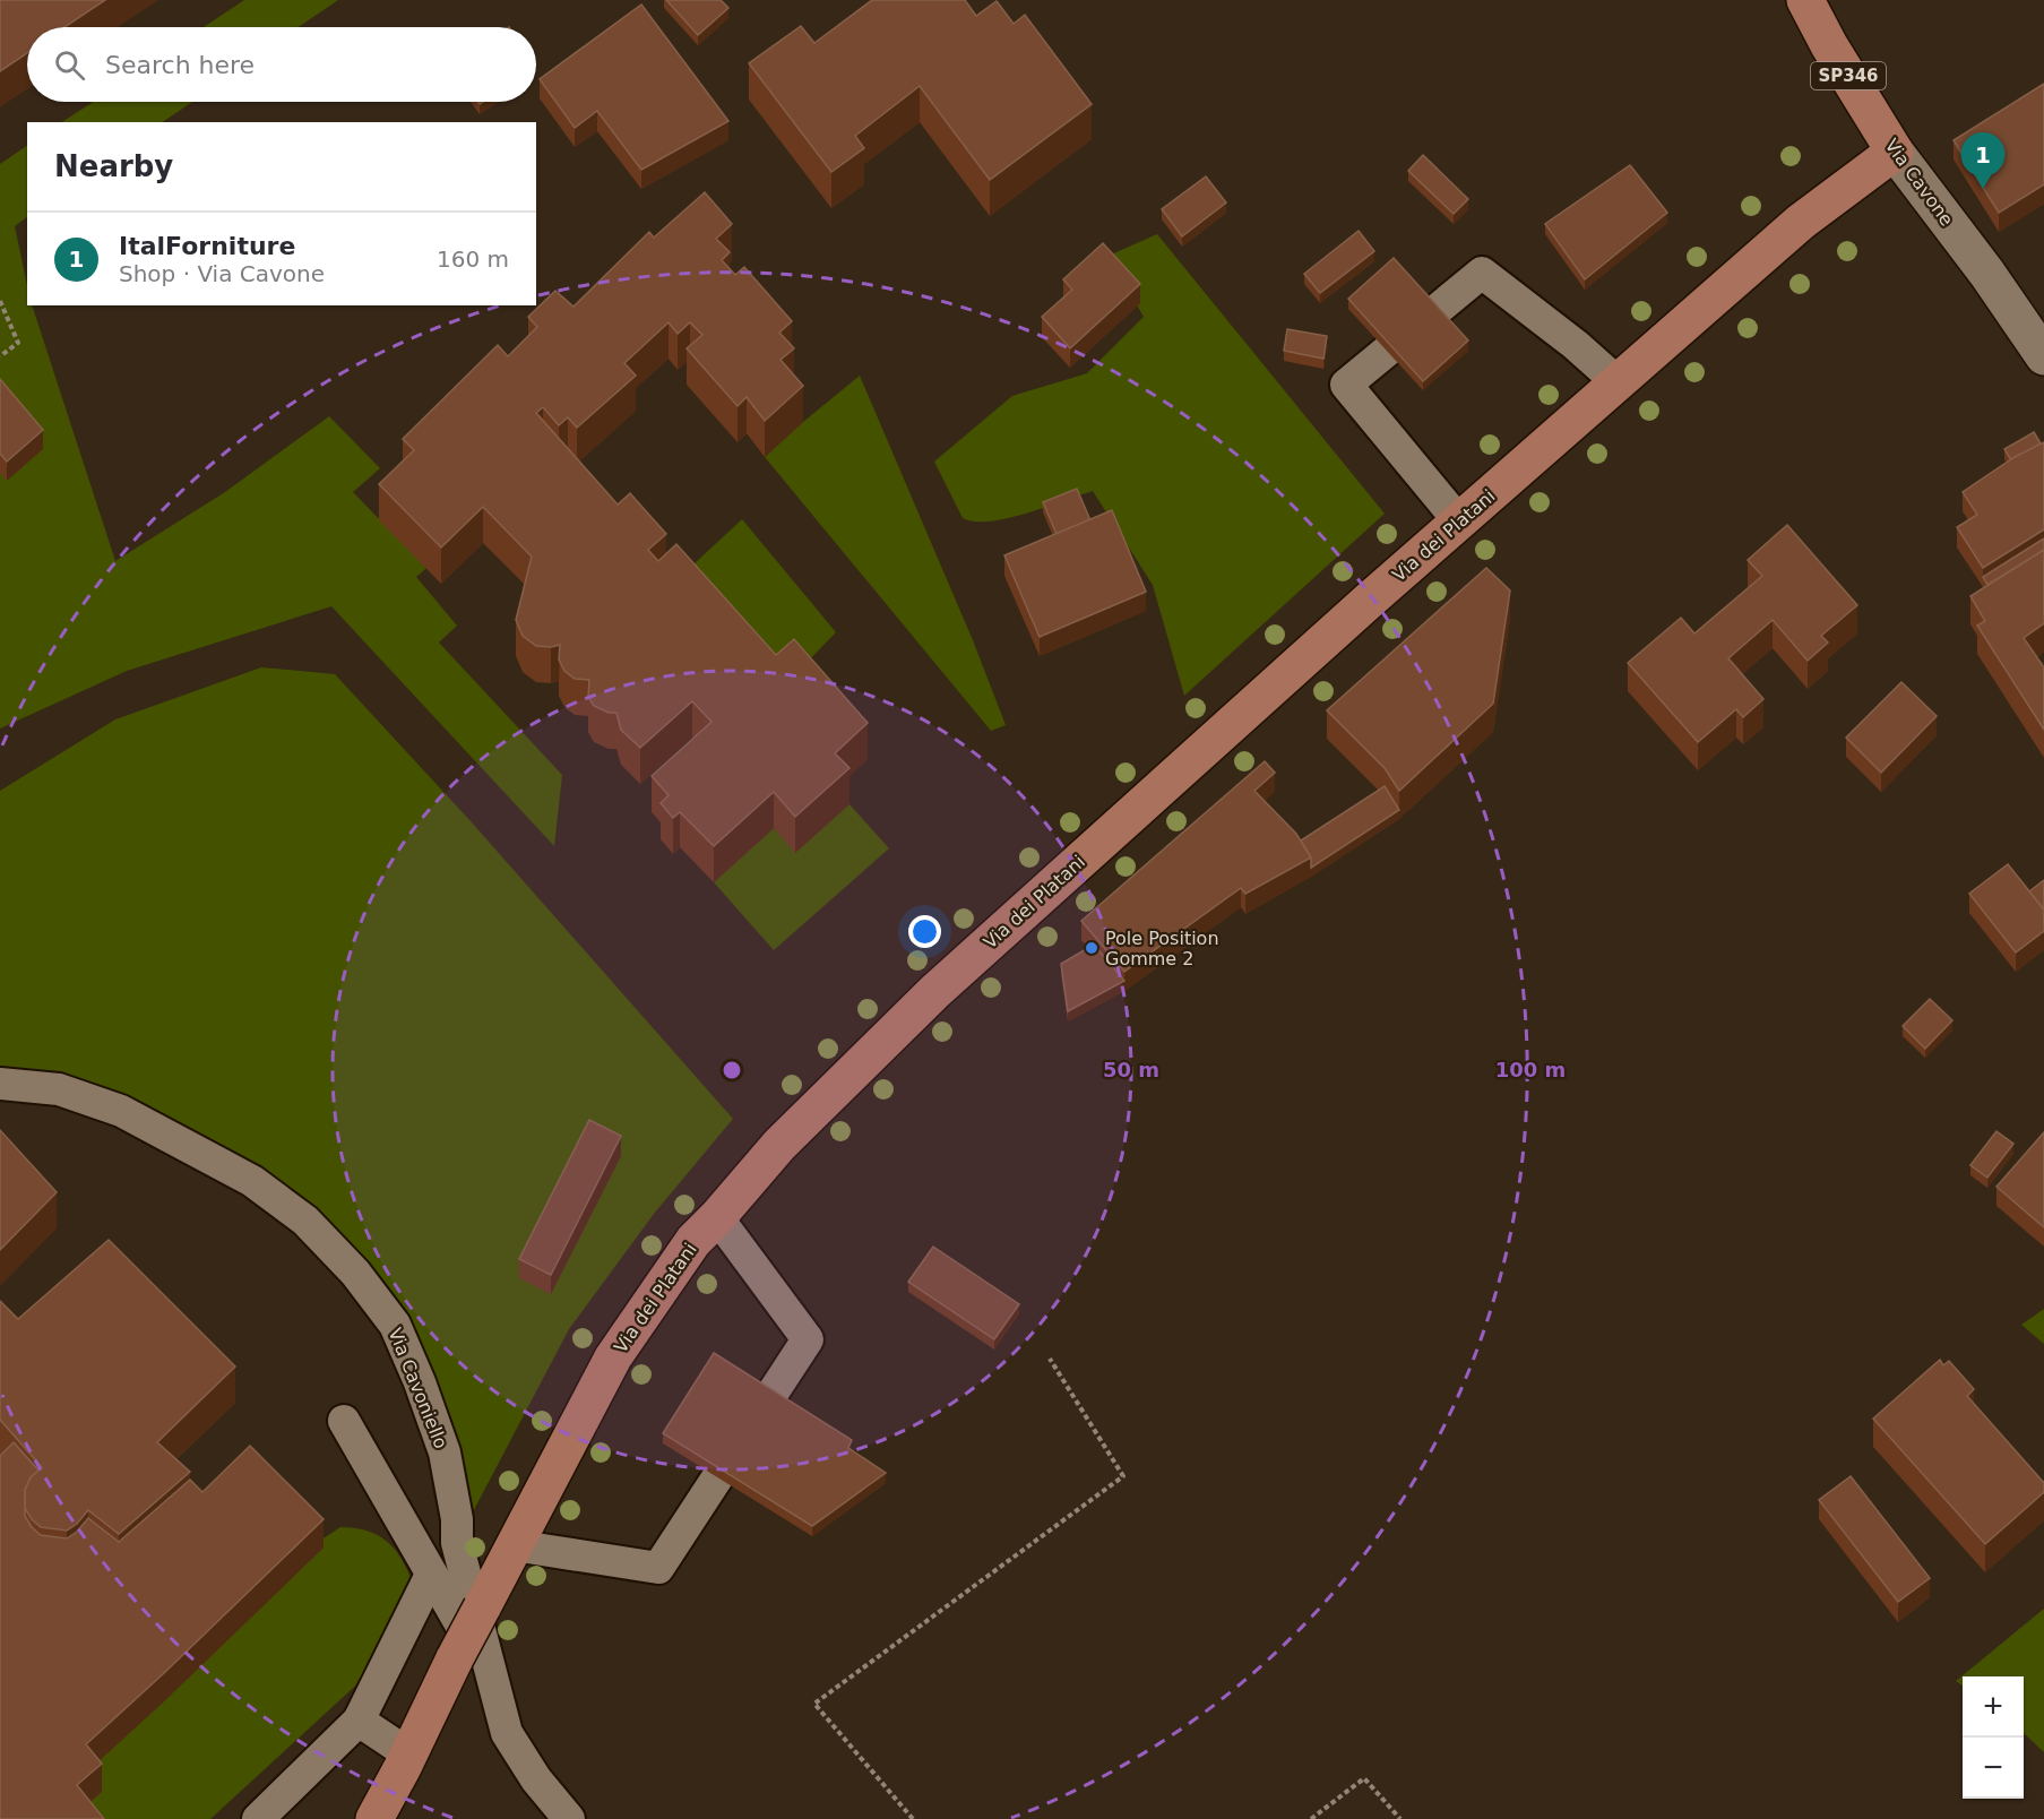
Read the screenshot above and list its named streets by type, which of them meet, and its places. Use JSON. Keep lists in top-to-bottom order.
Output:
{
  "streets": {
    "main road": ["SP346", "Via Cavone", "Via dei Platani"],
    "lane": ["Via Cavoniello"]
  },
  "crossings": [
    ["Via Cavone", "Via dei Platani"]
  ],
  "places": ["Pole Position Gomme 2"],
  "page": {
    "search": "Search here",
    "heading": "Nearby",
    "pins": "1",
    "list": [
      {
        "mark": "1",
        "name": "ItalForniture",
        "note": "Shop · Via Cavone",
        "value": "160 m"
      }
    ],
    "map_buttons": ["+", "−"]
  },
  "rings": ["50 m", "100 m"]
}
